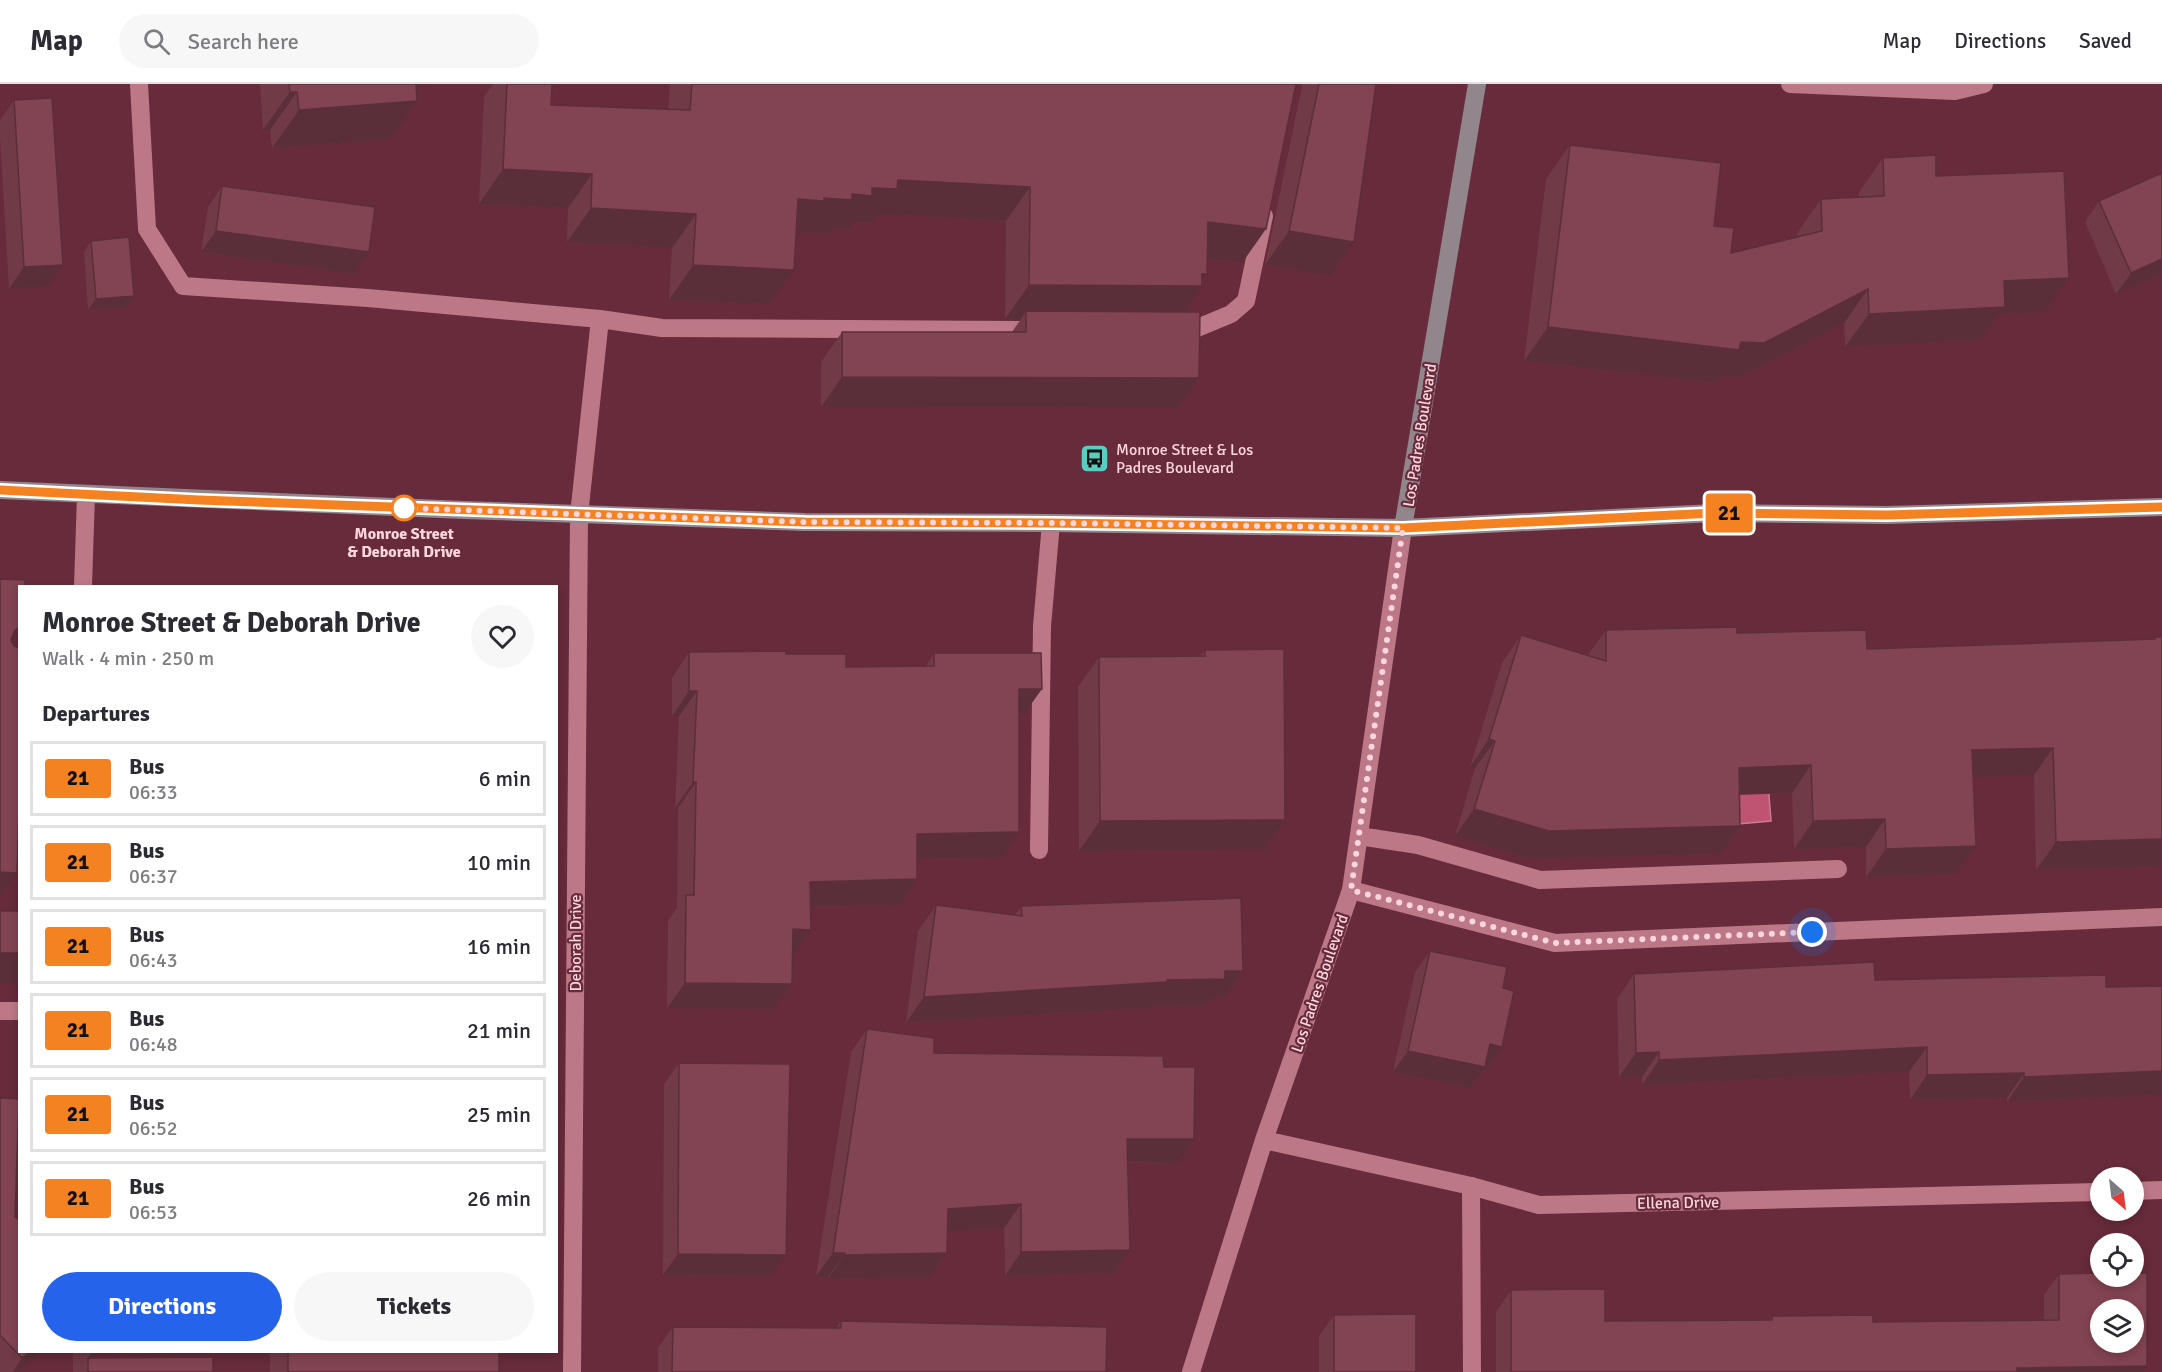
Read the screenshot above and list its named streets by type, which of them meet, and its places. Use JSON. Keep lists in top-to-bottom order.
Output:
{
  "streets": {
    "main road": ["Los Padres Boulevard"],
    "street": ["Deborah Drive", "Ellena Drive"]
  },
  "crossings": [
    ["Los Padres Boulevard", "Ellena Drive"]
  ],
  "places": {
    "bus stop": ["Monroe Street & Los Padres Boulevard"],
    "other": ["Monroe Street & Deborah Drive"]
  },
  "lines": ["bus line 21"],
  "north": "bottom right",
  "page": {
    "header": "Map",
    "search": "Search here",
    "nav": ["Map", "Directions", "Saved"],
    "on_map": "21",
    "heading": [
      ["Monroe Street & Deborah Drive", "Walk · 4 min · 250 m"],
      "Departures"
    ],
    "list": [
      {
        "mark": "21",
        "name": "Bus",
        "note": "06:33",
        "value": "6 min"
      },
      {
        "mark": "21",
        "name": "Bus",
        "note": "06:37",
        "value": "10 min"
      },
      {
        "mark": "21",
        "name": "Bus",
        "note": "06:43",
        "value": "16 min"
      },
      {
        "mark": "21",
        "name": "Bus",
        "note": "06:48",
        "value": "21 min"
      },
      {
        "mark": "21",
        "name": "Bus",
        "note": "06:52",
        "value": "25 min"
      },
      {
        "mark": "21",
        "name": "Bus",
        "note": "06:53",
        "value": "26 min"
      }
    ],
    "buttons": ["Directions", "Tickets"]
  }
}
